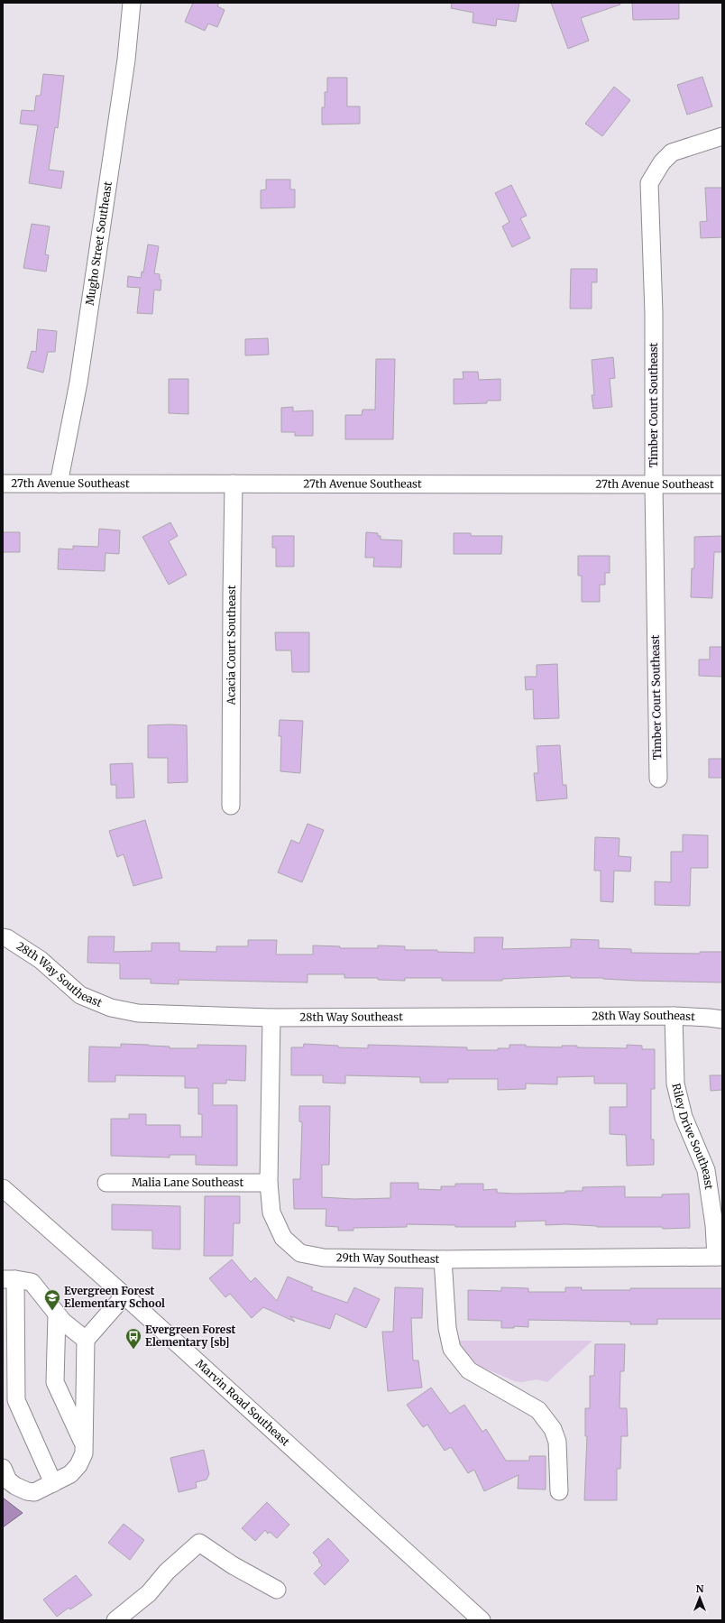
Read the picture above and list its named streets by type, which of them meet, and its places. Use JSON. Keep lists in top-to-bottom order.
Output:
{
  "streets": {
    "street": [
      "Mugho Street Southeast",
      "Timber Court Southeast",
      "27th Avenue Southeast",
      "Acacia Court Southeast",
      "28th Way Southeast",
      "Riley Drive Southeast",
      "Malia Lane Southeast",
      "29th Way Southeast",
      "Marvin Road Southeast"
    ]
  },
  "crossings": [
    ["Mugho Street Southeast", "27th Avenue Southeast"],
    ["Timber Court Southeast", "27th Avenue Southeast"],
    ["27th Avenue Southeast", "Acacia Court Southeast"],
    ["28th Way Southeast", "Riley Drive Southeast"],
    ["28th Way Southeast", "29th Way Southeast"],
    ["Riley Drive Southeast", "29th Way Southeast"],
    ["Malia Lane Southeast", "29th Way Southeast"]
  ],
  "places": {
    "school or university": ["Evergreen Forest Elementary School"],
    "bus stop": ["Evergreen Forest Elementary [sb]"]
  },
  "north": "top"
}
